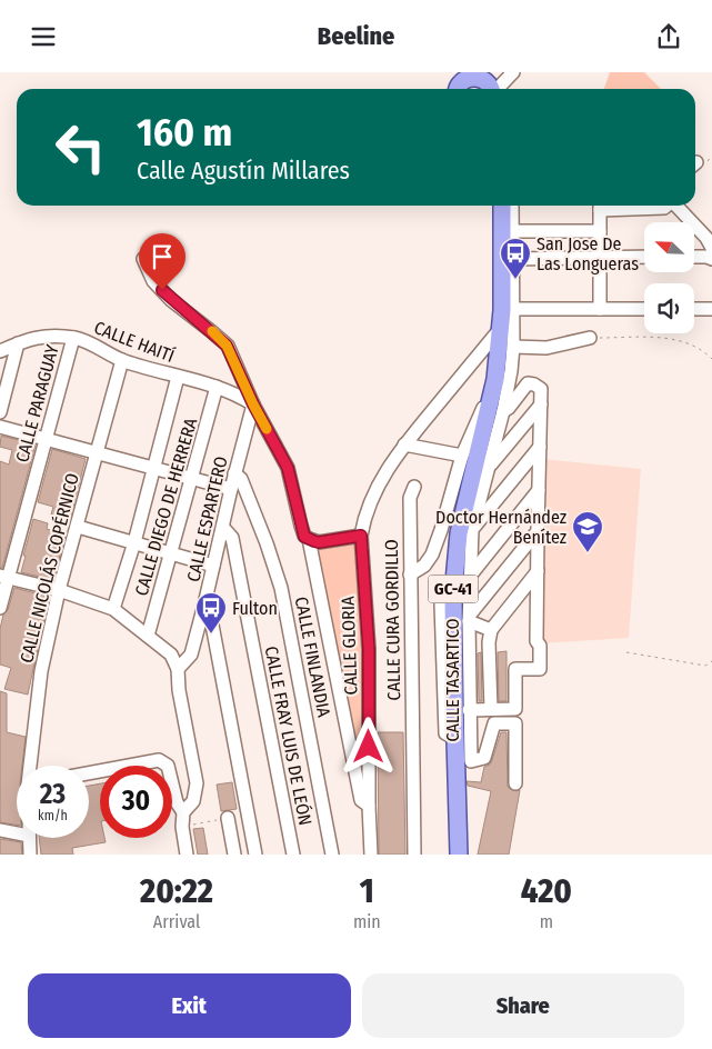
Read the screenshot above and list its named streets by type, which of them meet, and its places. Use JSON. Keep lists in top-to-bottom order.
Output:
{
  "streets": {
    "main road": ["GC-41"],
    "street": [
      "CALLE HAITÍ",
      "CALLE PARAGUAY",
      "CALLE DIEGO DE HERRERA",
      "CALLE ESPARTERO",
      "CALLE NICOLÁS COPÉRNICO",
      "CALLE CURA GORDILLO",
      "CALLE GLORIA",
      "CALLE FINLANDIA",
      "CALLE TASARTICO",
      "CALLE FRAY LUIS DE LEÓN"
    ]
  },
  "crossings": [
    ["CALLE HAITÍ", "CALLE PARAGUAY"],
    ["CALLE HAITÍ", "CALLE DIEGO DE HERRERA"],
    ["CALLE HAITÍ", "CALLE ESPARTERO"],
    ["CALLE HAITÍ", "CALLE NICOLÁS COPÉRNICO"],
    ["CALLE ESPARTERO", "CALLE FINLANDIA"],
    ["CALLE ESPARTERO", "CALLE FRAY LUIS DE LEÓN"],
    ["GC-41", "CALLE GLORIA"],
    ["GC-41", "CALLE TASARTICO"]
  ],
  "places": {
    "bus stop": ["San Jose De Las Longueras", "Fulton"],
    "school or university": ["Doctor Hernández Benítez"]
  },
  "north": "top left",
  "page": {
    "header": "Beeline",
    "turn": ["160 m", "Calle Agustín Millares"],
    "speed": "23 km/h",
    "limit": "30",
    "eta": [
      "20:22",
      "Arrival",
      "1",
      "min",
      "420",
      "m"
    ],
    "buttons": ["Exit", "Share"]
  }
}
